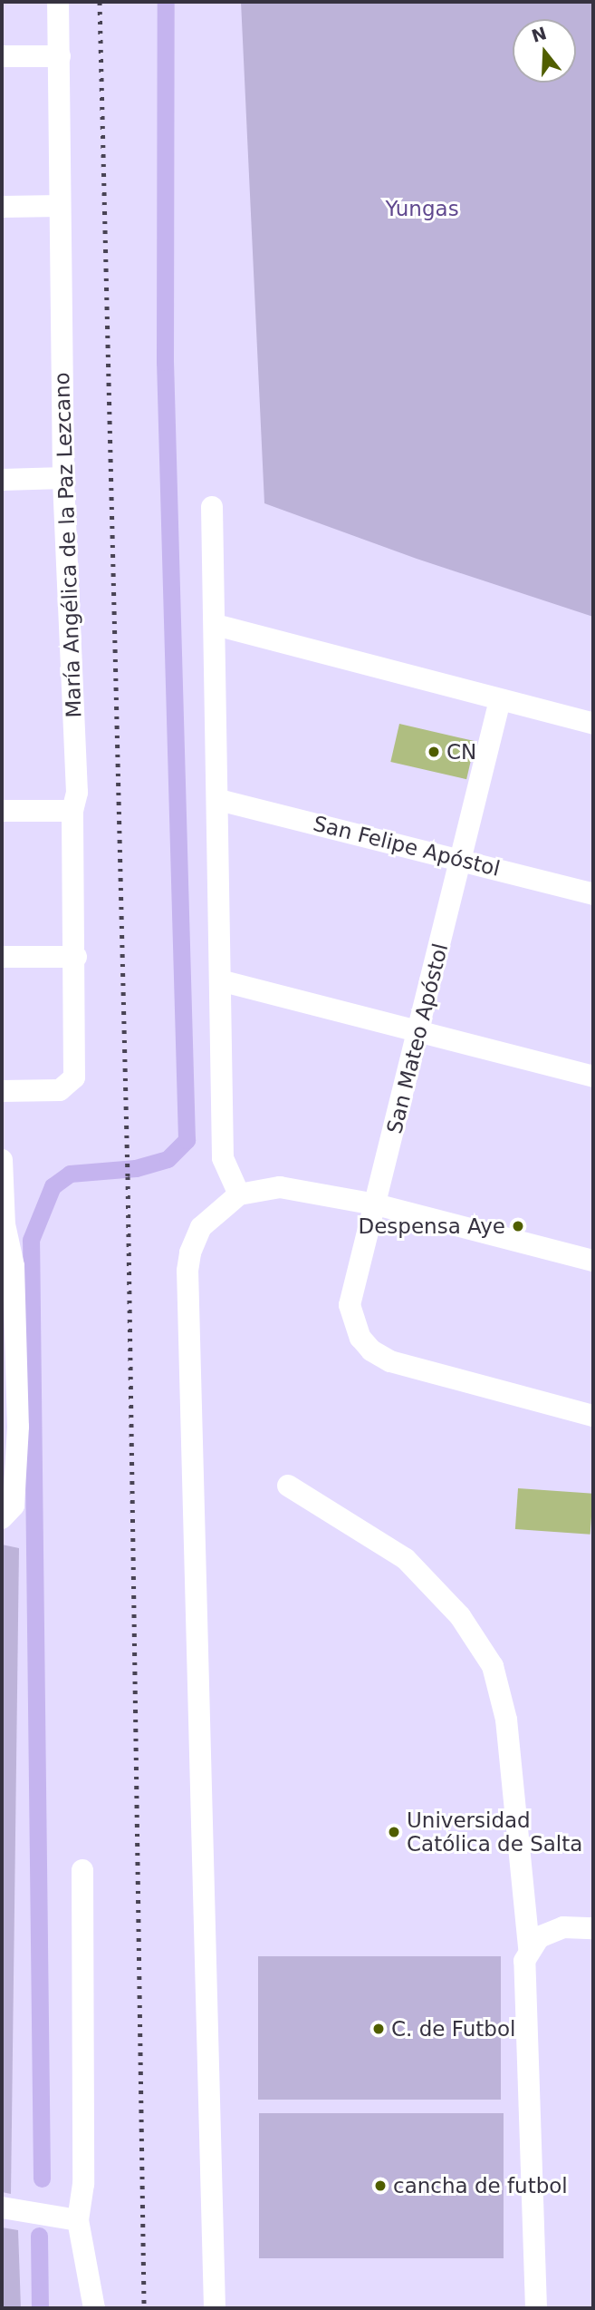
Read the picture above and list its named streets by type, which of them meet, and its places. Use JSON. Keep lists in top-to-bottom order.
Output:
{
  "streets": {
    "street": ["María Angélica de la Paz Lezcano", "San Felipe Apóstol", "San Mateo Apóstol"]
  },
  "crossings": [
    ["San Felipe Apóstol", "San Mateo Apóstol"]
  ],
  "parks": ["Yungas"],
  "places": [
    "CN",
    "Despensa Aye",
    "Universidad Católica de Salta",
    "C. de Futbol",
    "cancha de futbol"
  ],
  "north": "top"
}
